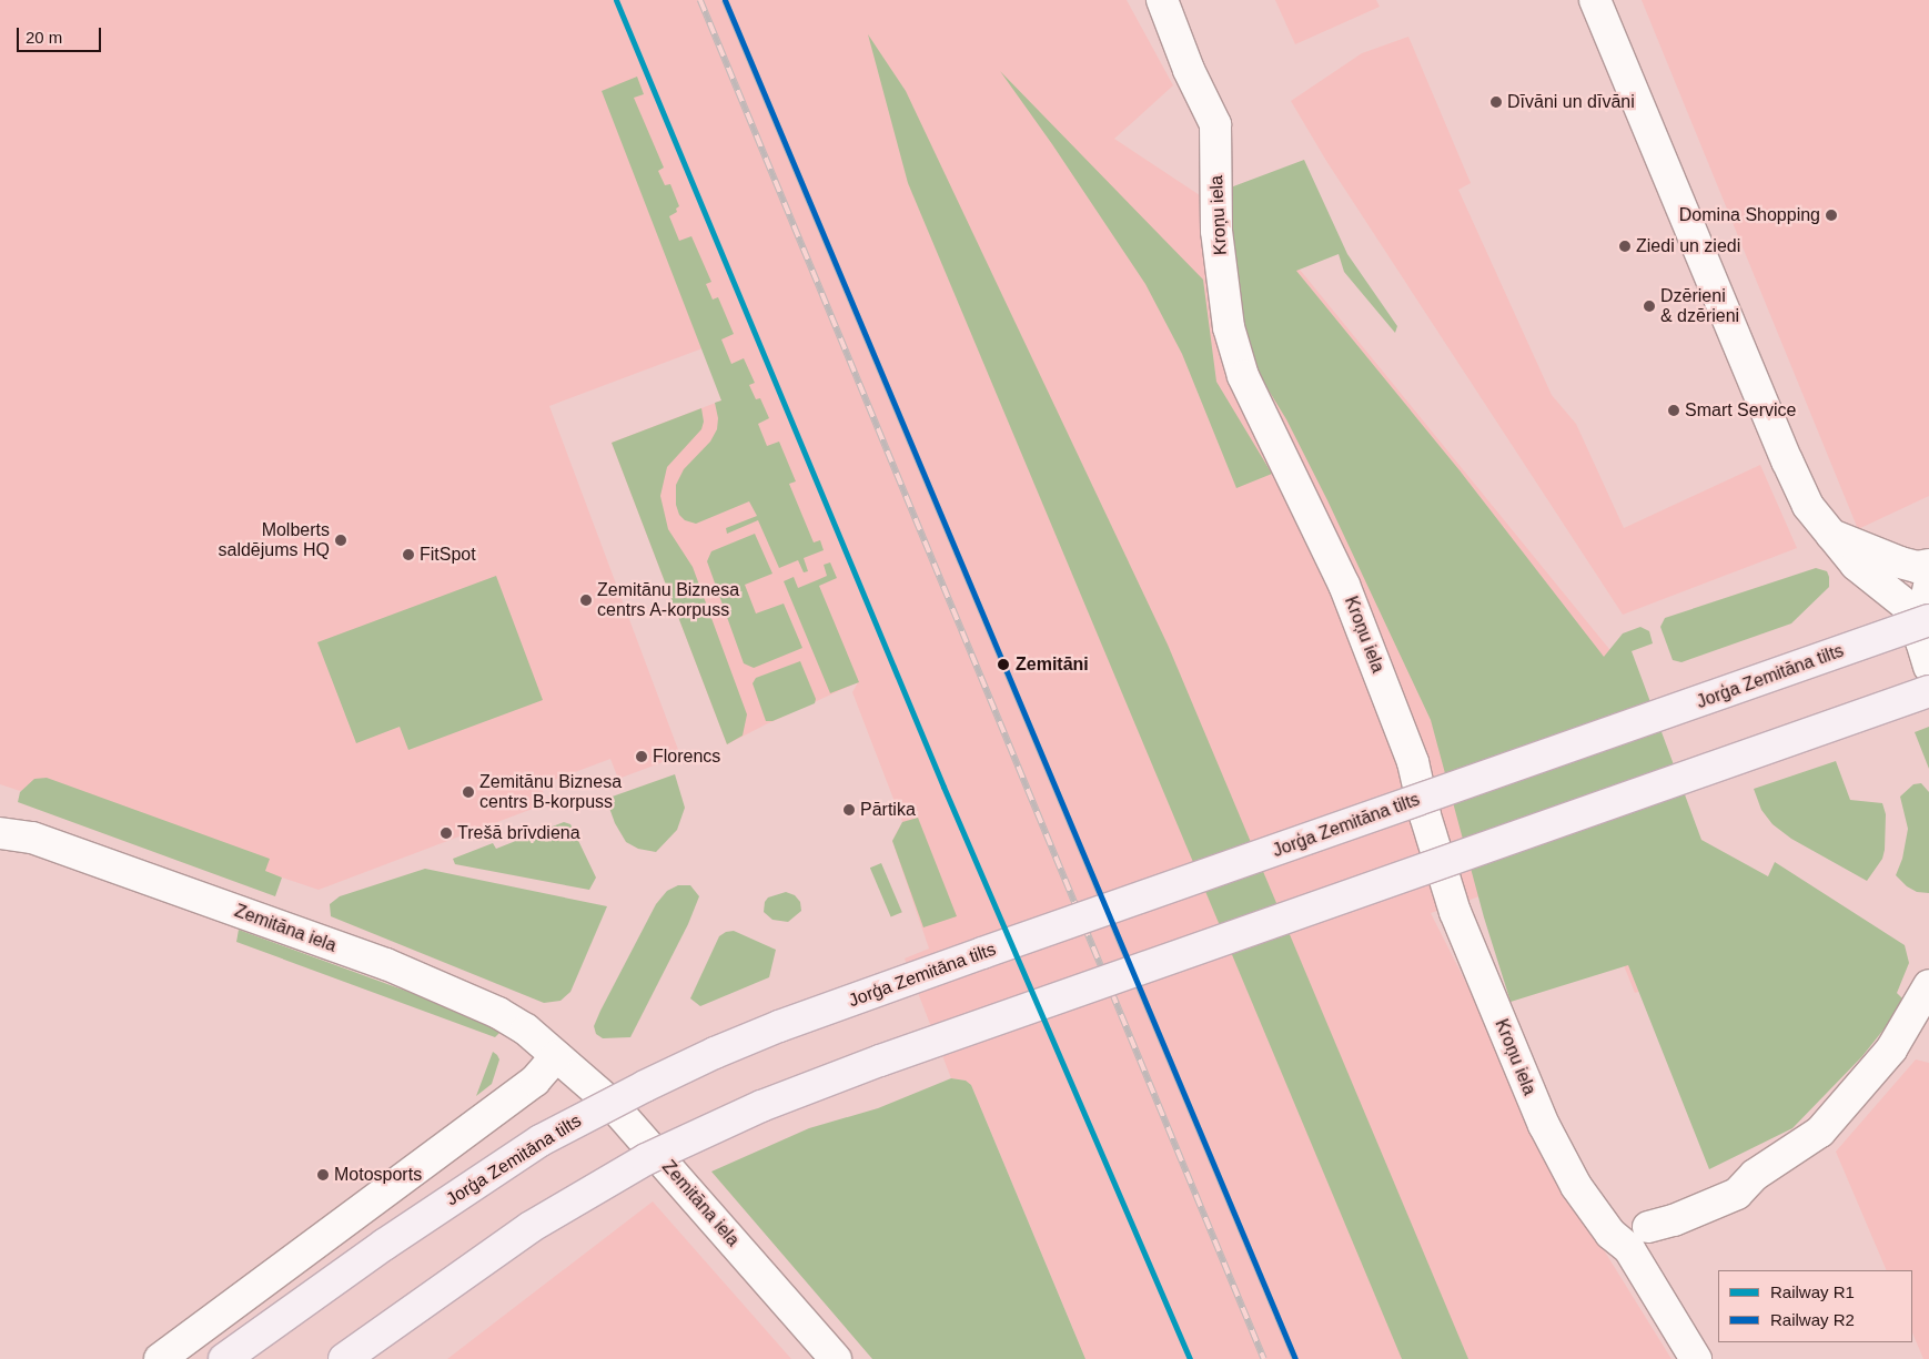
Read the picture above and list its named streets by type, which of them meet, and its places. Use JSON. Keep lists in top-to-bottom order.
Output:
{
  "streets": {
    "main road": ["Jorģa Zemitāna tilts"],
    "street": ["Kroņu iela", "Zemitāna iela"]
  },
  "places": [
    "Dīvāni un dīvāni",
    "Domina Shopping",
    "Ziedi un ziedi",
    "Dzērieni & dzērieni",
    "Smart Service",
    "Molberts saldējums HQ",
    "FitSpot",
    "Zemitānu Biznesa centrs A-korpuss",
    "Zemitāni",
    "Florencs",
    "Zemitānu Biznesa centrs B-korpuss",
    "Pārtika",
    "Trešā brīvdiena",
    "Motosports"
  ],
  "lines": ["rail line R1", "rail line R2"],
  "legend": ["Railway R1", "Railway R2"],
  "scale_bar": "20 m"
}
